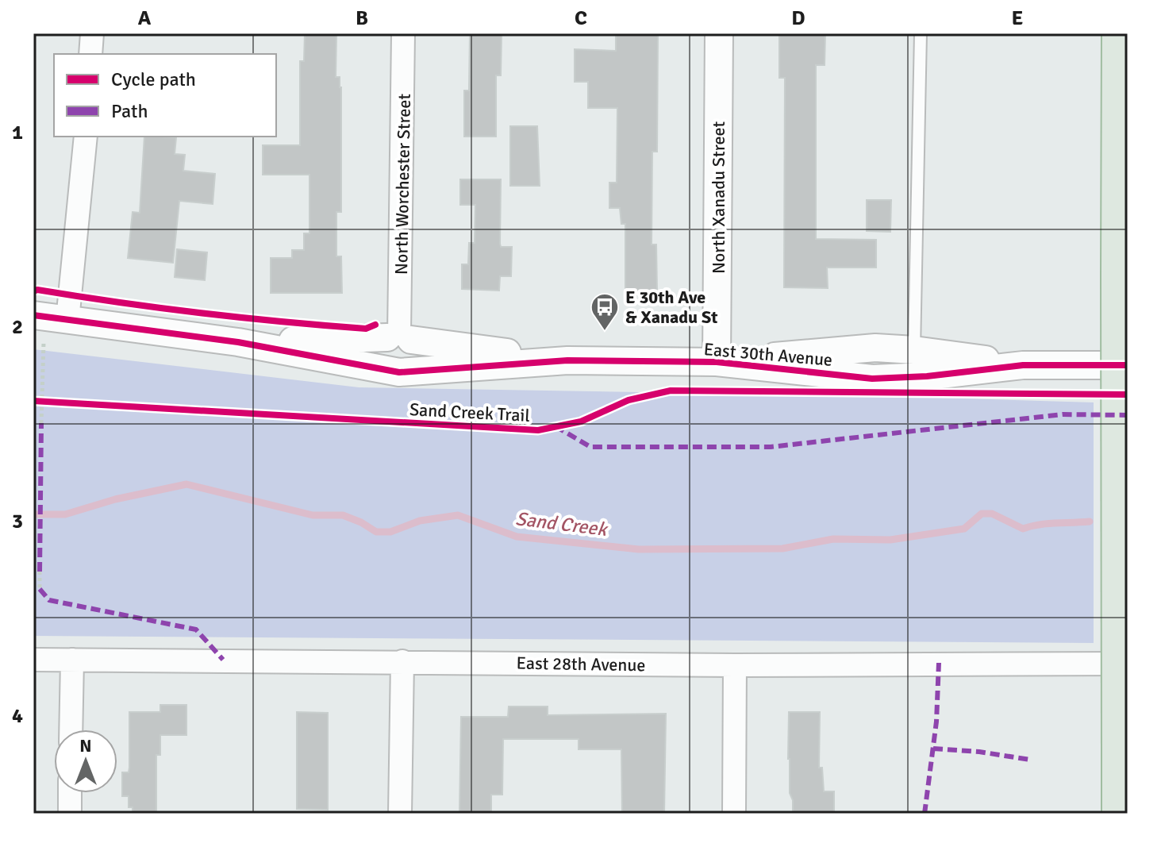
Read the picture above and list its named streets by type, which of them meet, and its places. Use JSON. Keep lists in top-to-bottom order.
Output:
{
  "streets": {
    "street": [
      "North Worchester Street",
      "North Xanadu Street",
      "East 30th Avenue",
      "East 28th Avenue"
    ],
    "cycle path": ["Sand Creek Trail"]
  },
  "crossings": [
    ["North Worchester Street", "East 30th Avenue"],
    ["North Xanadu Street", "East 30th Avenue"]
  ],
  "water": ["Sand Creek"],
  "places": {
    "bus stop": ["E 30th Ave & Xanadu St"]
  },
  "legend": ["Cycle path", "Path"],
  "north": "top",
  "grid": {
    "columns": [
      "A",
      "B",
      "C",
      "D",
      "E"
    ],
    "rows": [
      "1",
      "2",
      "3",
      "4"
    ]
  }
}
